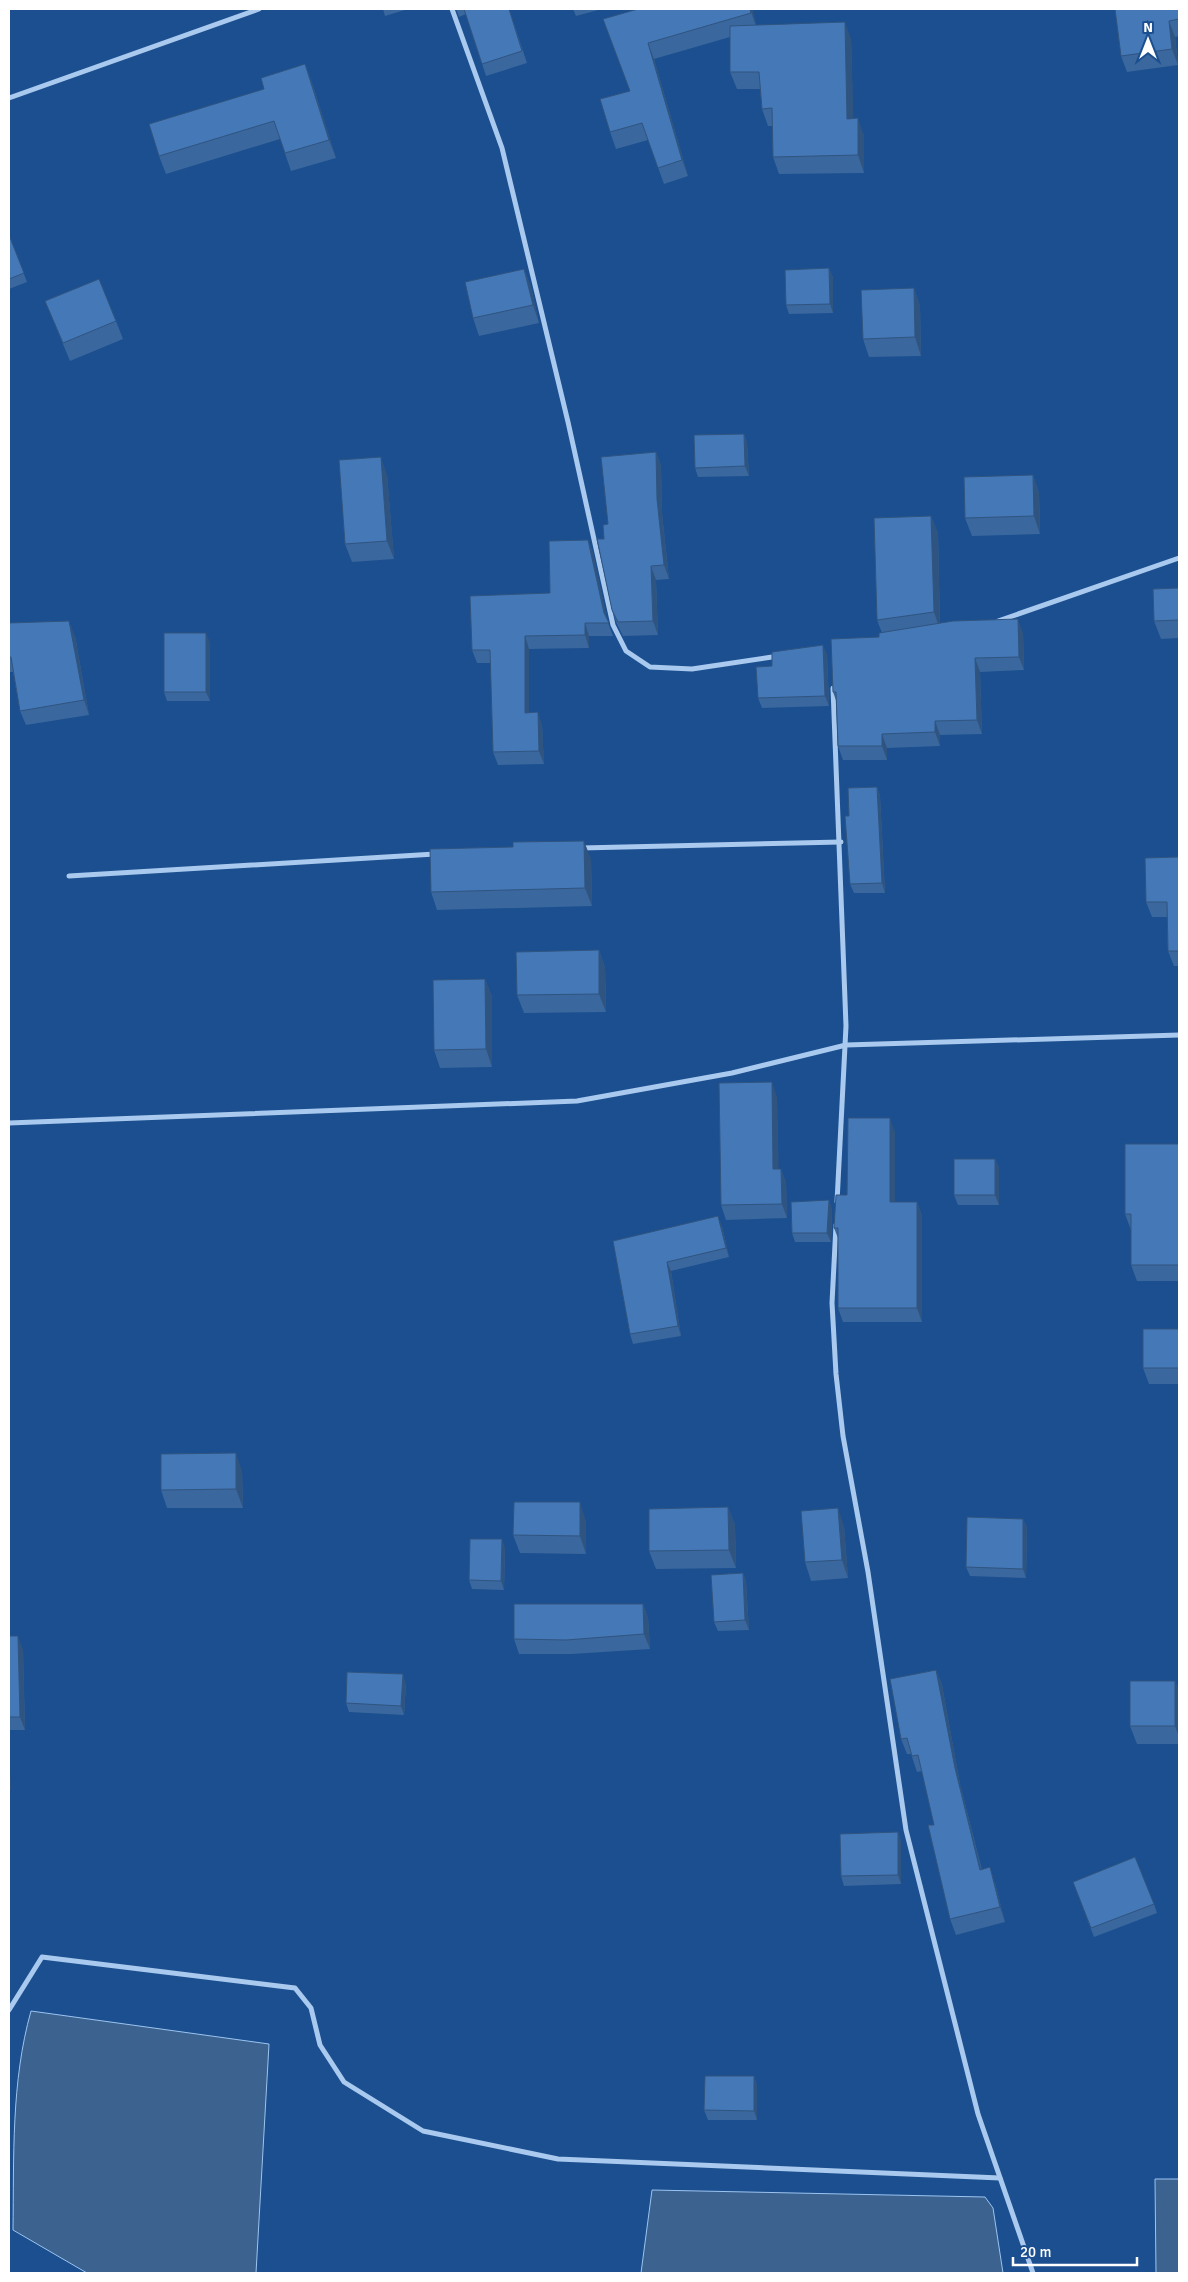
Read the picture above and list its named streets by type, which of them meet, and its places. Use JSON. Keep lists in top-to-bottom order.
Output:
{
  "scale_bar": "20 m",
  "north": "top"
}
